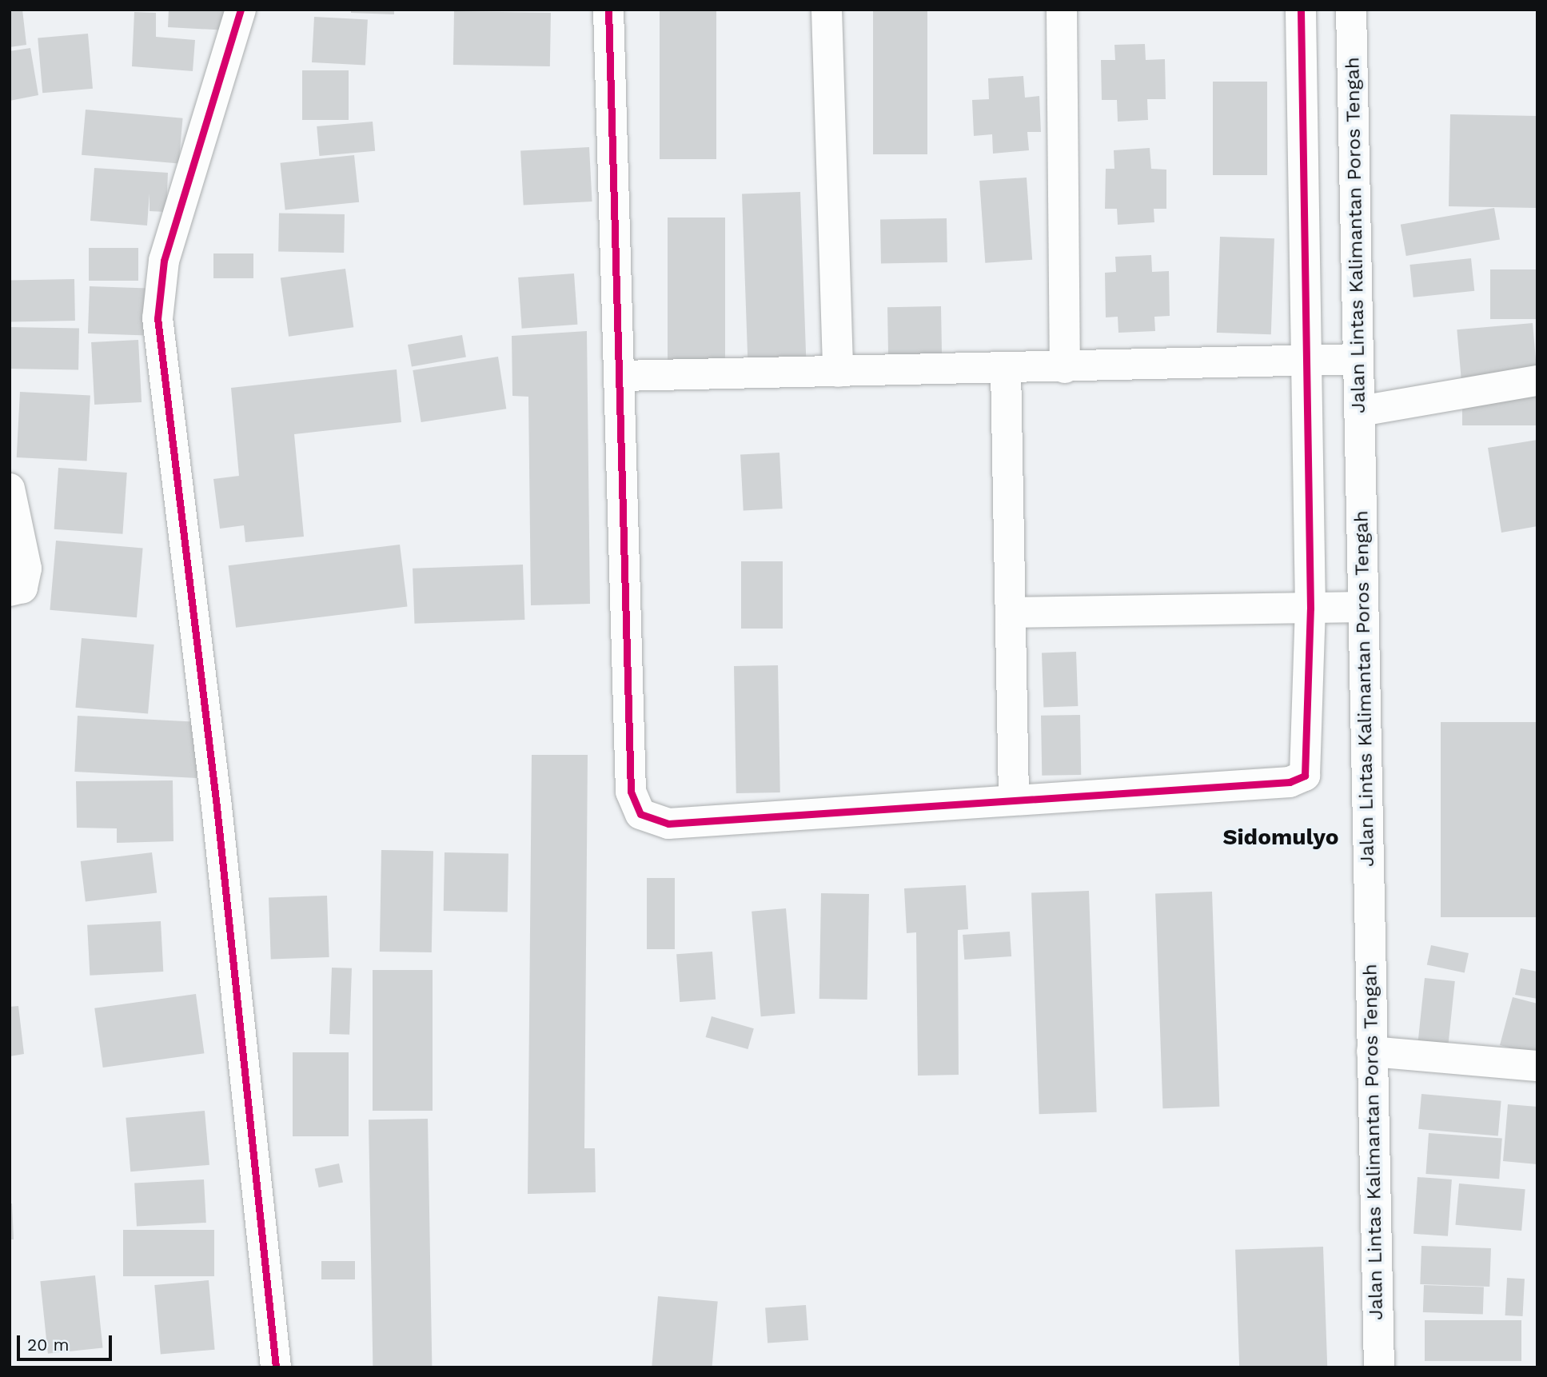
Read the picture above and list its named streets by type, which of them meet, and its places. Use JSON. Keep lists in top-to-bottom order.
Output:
{
  "streets": {
    "main road": ["Jalan Lintas Kalimantan Poros Tengah"]
  },
  "districts": ["Sidomulyo"],
  "scale_bar": "20 m"
}
